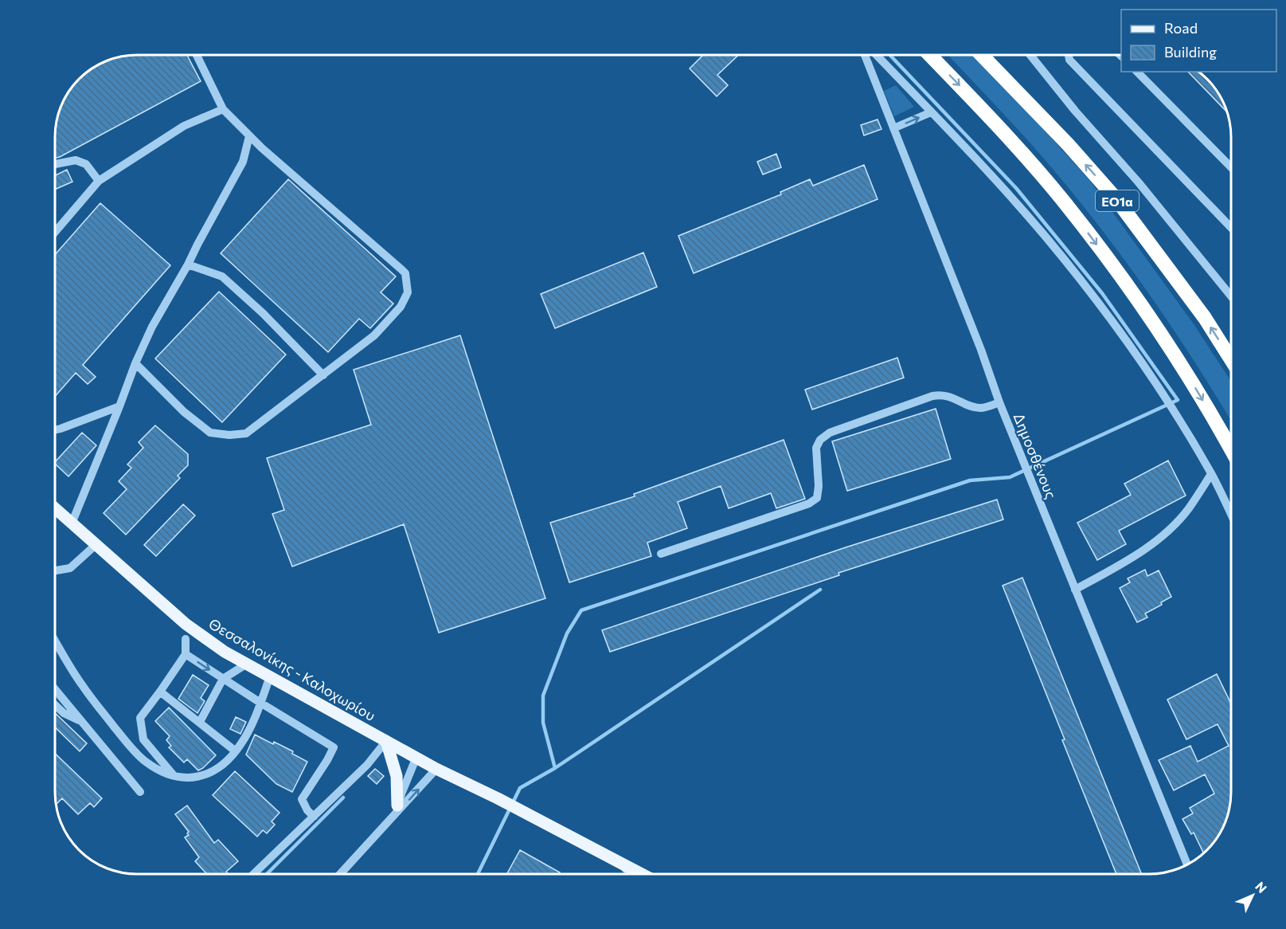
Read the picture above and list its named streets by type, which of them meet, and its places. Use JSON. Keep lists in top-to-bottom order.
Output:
{
  "streets": {
    "highway": ["ΕΟ1α"],
    "main road": ["Θεσσαλονίκης - Καλοχωρίου"],
    "street": ["Δημοσθένους"]
  },
  "legend": ["Road", "Building"],
  "north": "top right"
}
